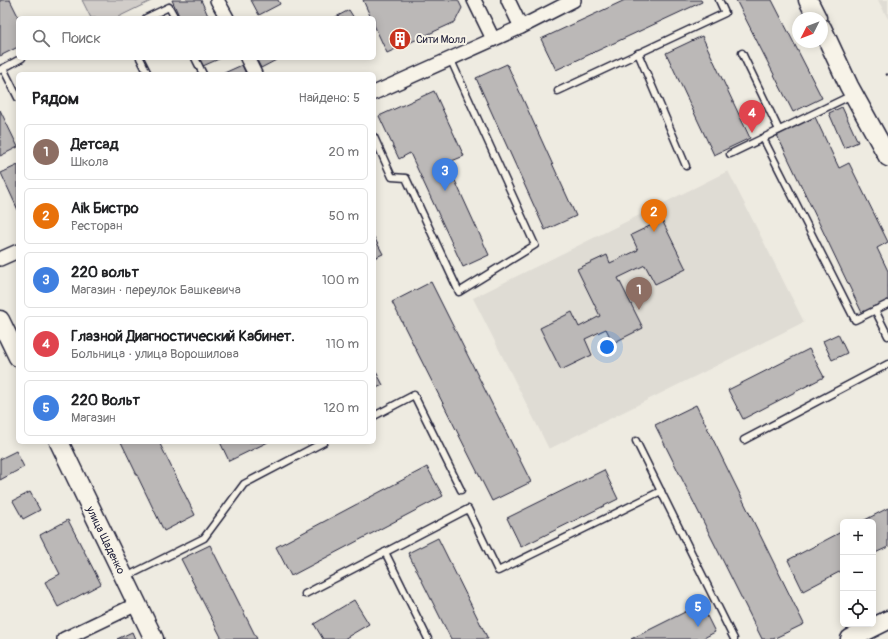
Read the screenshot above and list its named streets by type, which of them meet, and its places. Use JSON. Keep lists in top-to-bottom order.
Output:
{
  "streets": {
    "street": ["улица Щаденко"]
  },
  "places": {
    "building": ["Сити Молл"]
  },
  "north": "bottom left",
  "page": {
    "search": "Поиск",
    "heading": ["Рядом", "Найдено: 5"],
    "pins": [
      "4",
      "3",
      "2",
      "1",
      "5"
    ],
    "list": [
      {
        "mark": "1",
        "name": "Детсад",
        "note": "Школа",
        "value": "20 m"
      },
      {
        "mark": "2",
        "name": "Aik Бистро",
        "note": "Ресторан",
        "value": "50 m"
      },
      {
        "mark": "3",
        "name": "220 вольт",
        "note": "Магазин · переулок Башкевича",
        "value": "100 m"
      },
      {
        "mark": "4",
        "name": "Глазной Диагностический Кабинет.",
        "note": "Больница · улица Ворошилова",
        "value": "110 m"
      },
      {
        "mark": "5",
        "name": "220 Вольт",
        "note": "Магазин",
        "value": "120 m"
      }
    ],
    "map_buttons": ["+", "−"]
  }
}
